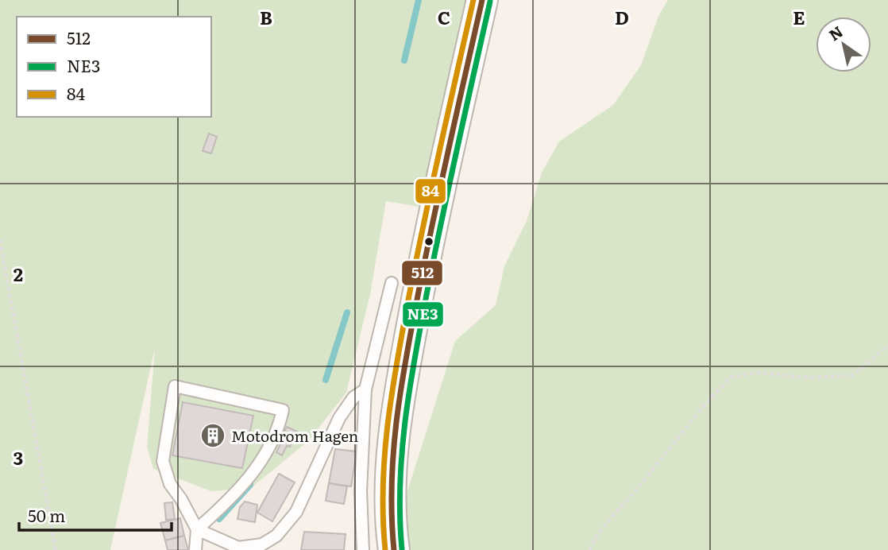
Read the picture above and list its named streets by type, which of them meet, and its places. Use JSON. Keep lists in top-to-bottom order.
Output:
{
  "places": {
    "building": ["Motodrom Hagen"]
  },
  "lines": ["transit line 512", "transit line 84", "transit line NE3"],
  "legend": ["512", "NE3", "84"],
  "scale_bar": "50 m",
  "north": "top left",
  "grid": {
    "columns": [
      "B",
      "C",
      "D",
      "E"
    ],
    "rows": ["2", "3"]
  }
}
